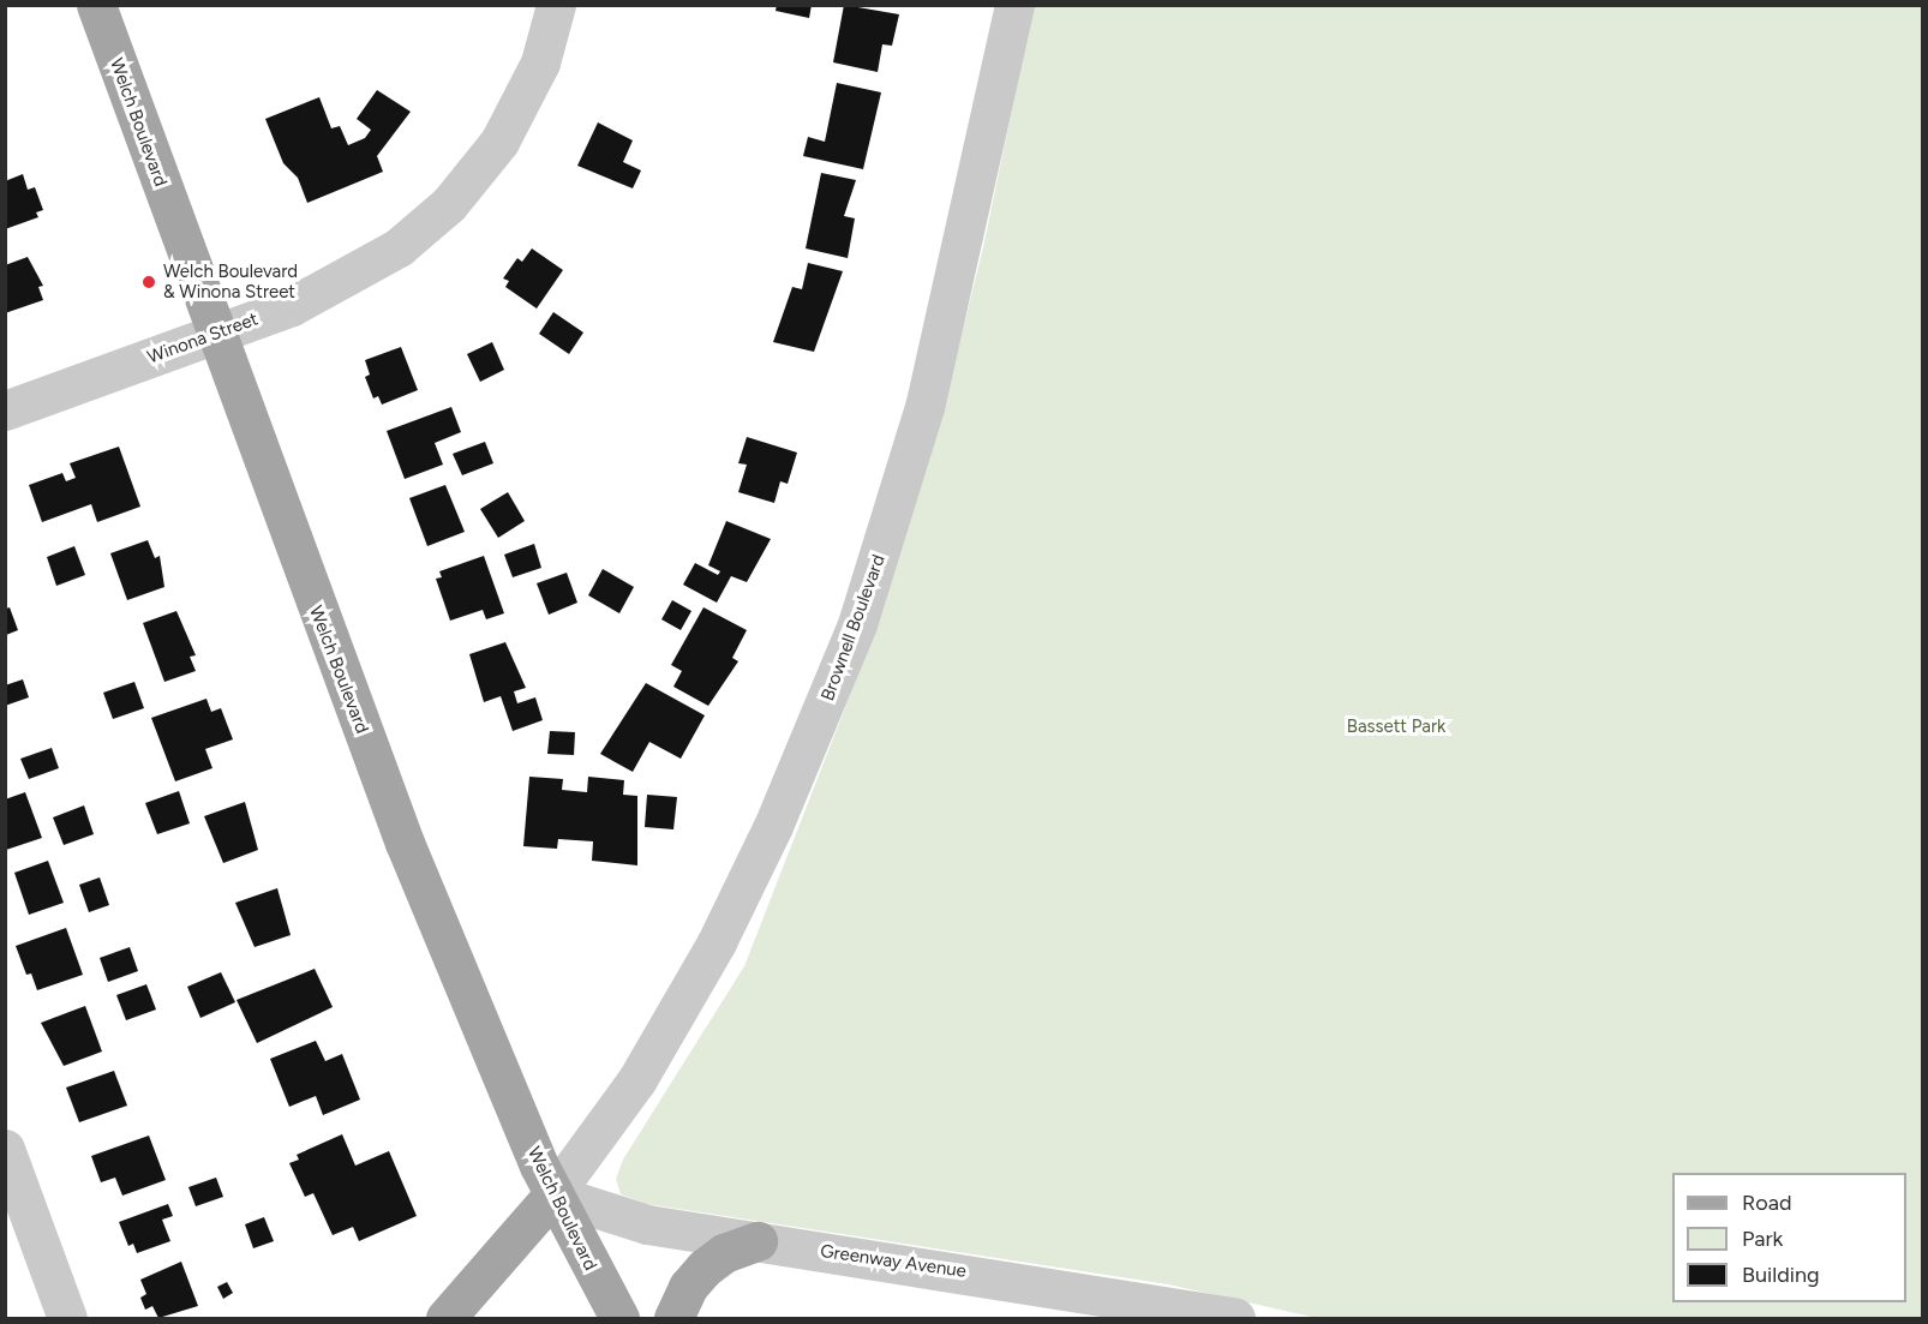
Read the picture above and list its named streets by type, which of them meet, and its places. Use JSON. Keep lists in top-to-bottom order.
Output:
{
  "streets": {
    "main road": ["Welch Boulevard"],
    "street": ["Winona Street", "Brownell Boulevard", "Greenway Avenue"]
  },
  "crossings": [
    ["Welch Boulevard", "Winona Street"],
    ["Welch Boulevard", "Brownell Boulevard"],
    ["Welch Boulevard", "Greenway Avenue"],
    ["Brownell Boulevard", "Greenway Avenue"]
  ],
  "parks": ["Bassett Park"],
  "places": ["Welch Boulevard & Winona Street"],
  "legend": ["Road", "Park", "Building"]
}
